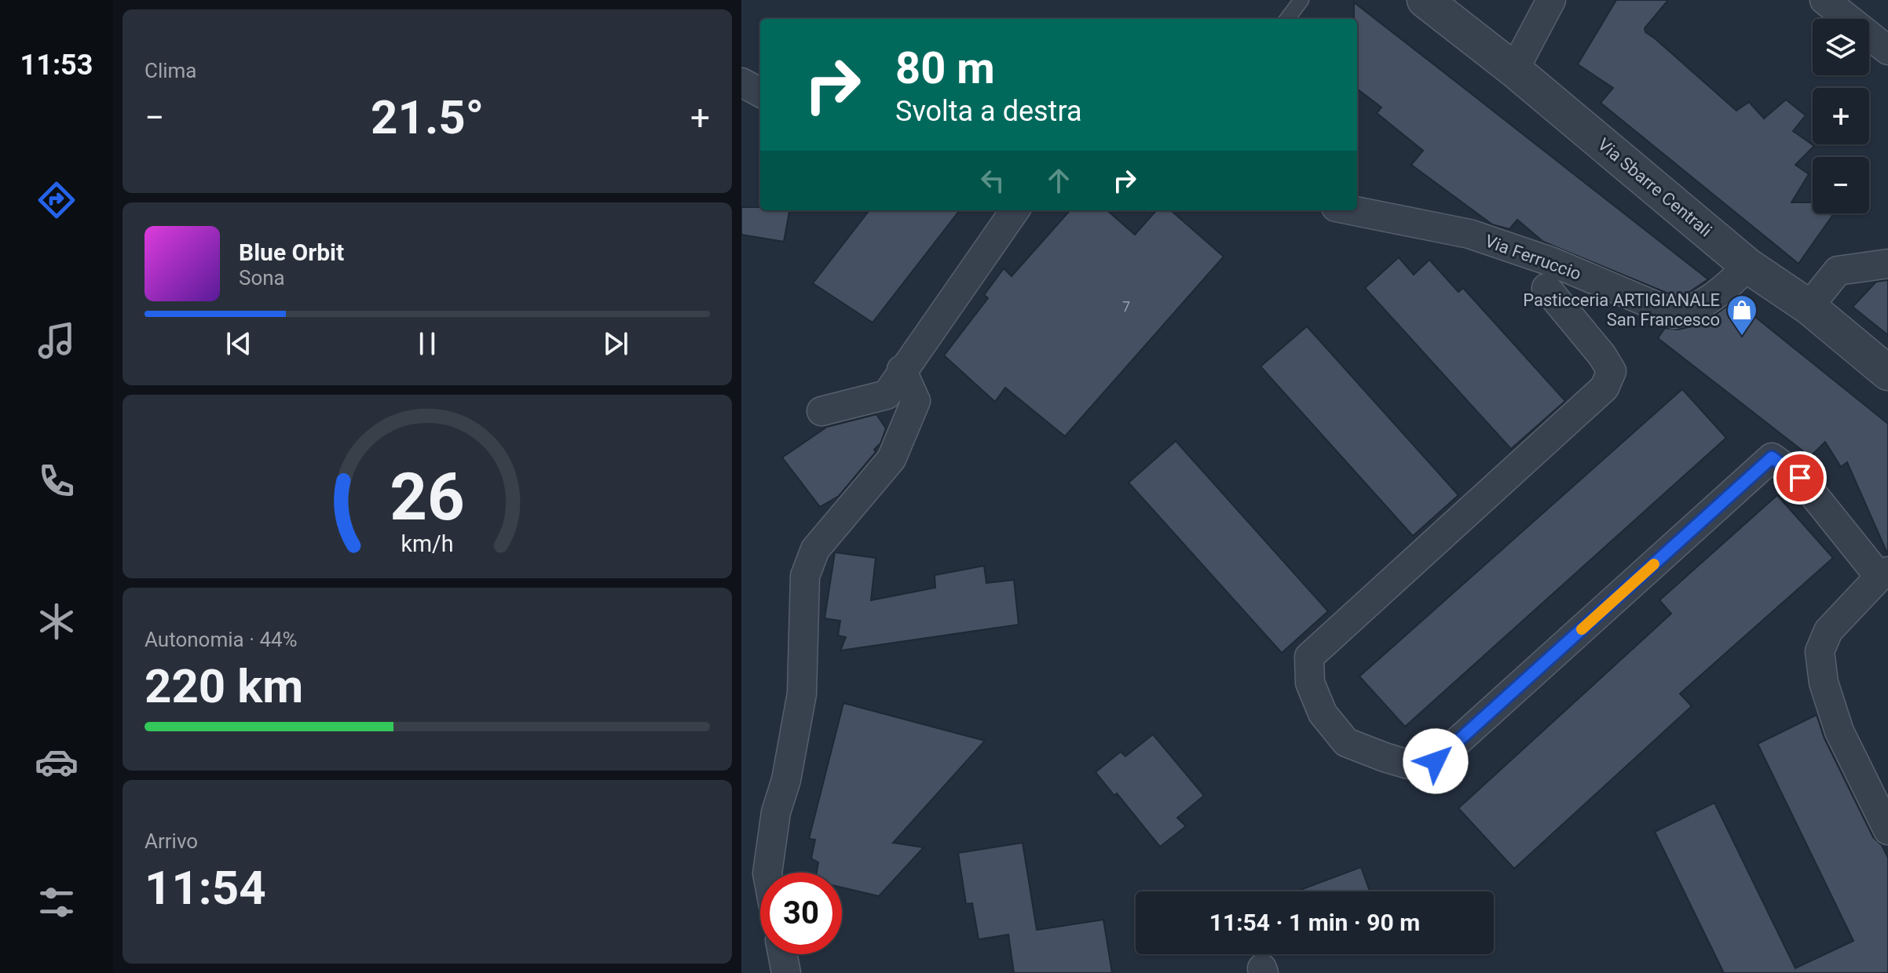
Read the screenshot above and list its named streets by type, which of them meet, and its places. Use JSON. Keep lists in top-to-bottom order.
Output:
{
  "streets": {
    "street": ["Via Sbarre Centrali", "Via Ferruccio"]
  },
  "crossings": [
    ["Via Sbarre Centrali", "Via Ferruccio"]
  ],
  "places": {
    "shop": ["Pasticceria ARTIGIANALE San Francesco"]
  },
  "house_numbers": ["7"],
  "page": {
    "tabs": "11:53",
    "tile": [
      "Clima",
      ["Autonomia · 44%", "220 km"],
      ["Arrivo", "11:54"]
    ],
    "map_buttons": ["+", "−"],
    "turn": ["80 m", "Svolta a destra"],
    "heat": ["−", "21.5°", "+"],
    "song": ["Blue Orbit", "Sona"],
    "limit": "30",
    "trip": "11:54 · 1 min · 90 m",
    "gauge": ["26", "km/h"]
  }
}
